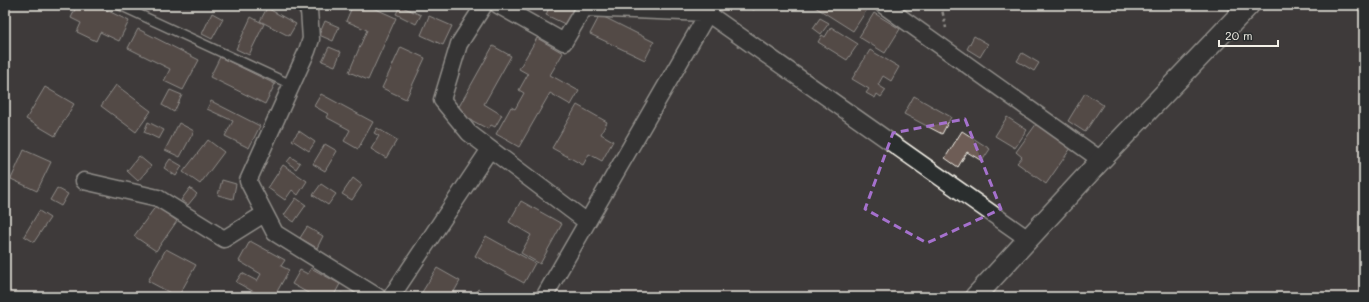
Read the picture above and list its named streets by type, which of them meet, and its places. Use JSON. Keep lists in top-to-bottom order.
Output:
{
  "scale_bar": "20 m"
}
